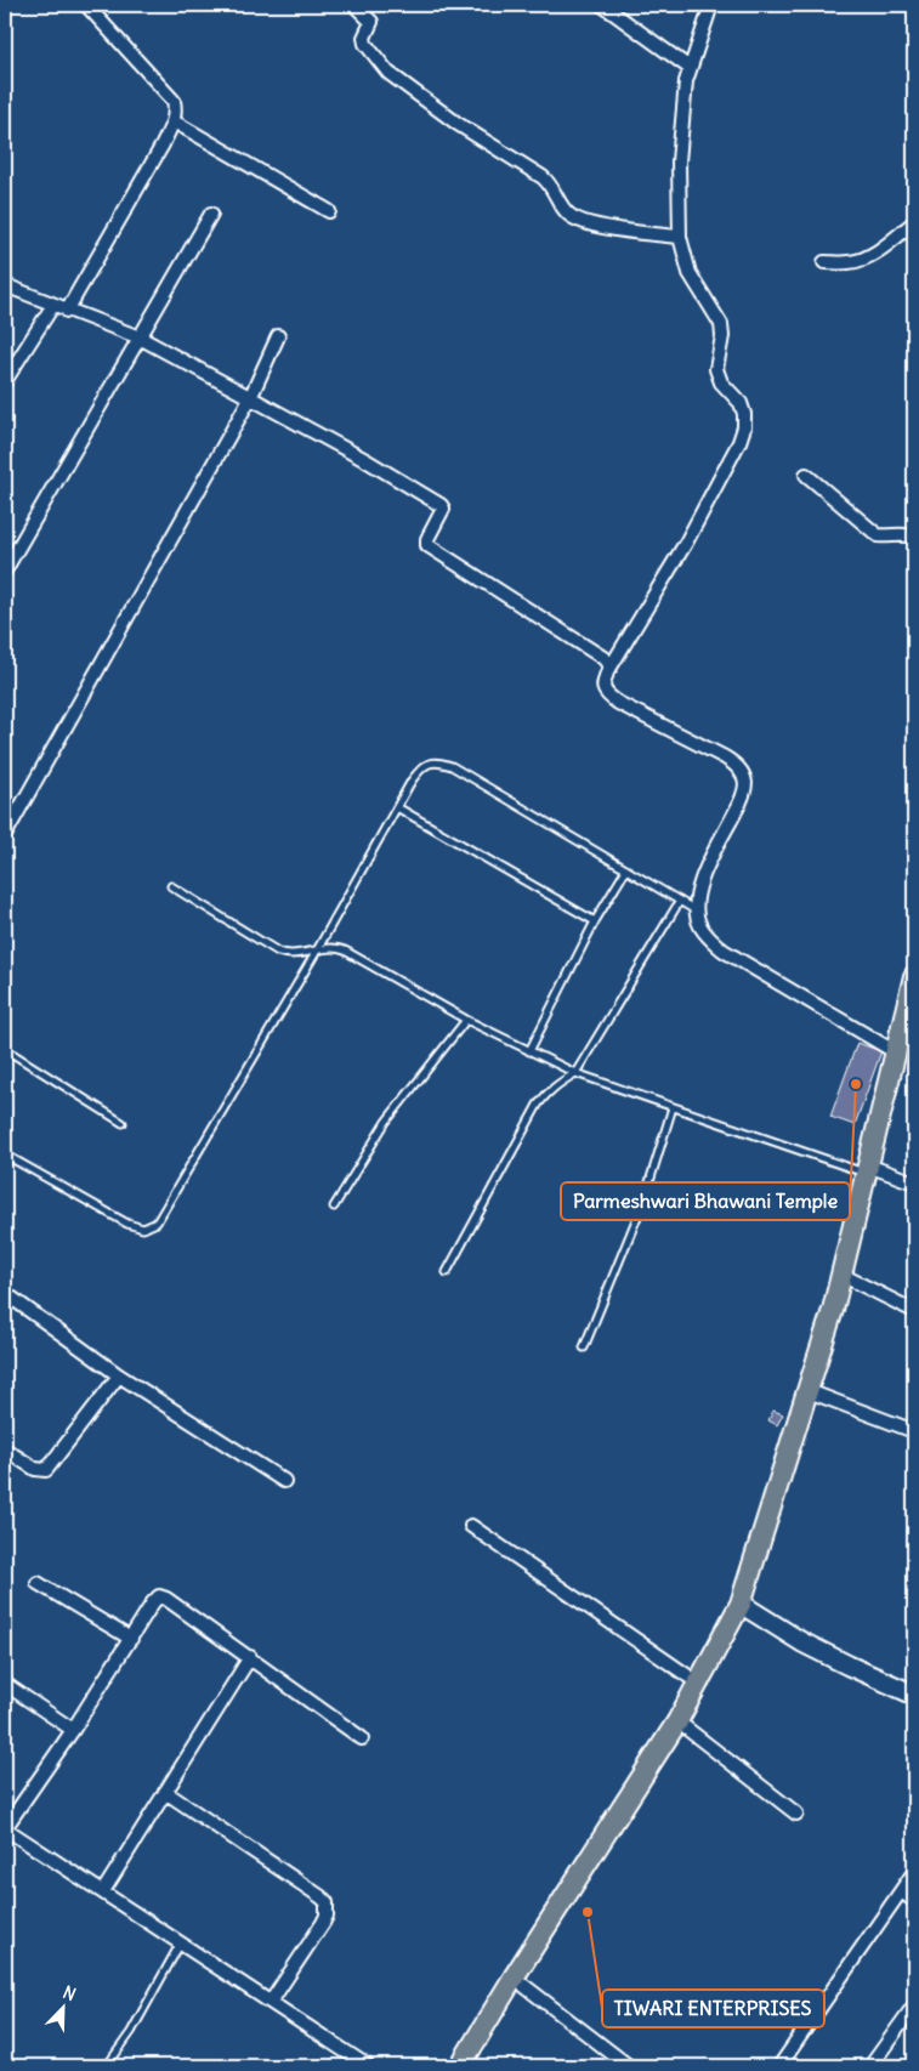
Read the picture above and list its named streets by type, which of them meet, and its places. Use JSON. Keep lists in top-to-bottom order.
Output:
{
  "places": ["Parmeshwari Bhawani Temple", "TIWARI ENTERPRISES"],
  "north": "top right"
}
